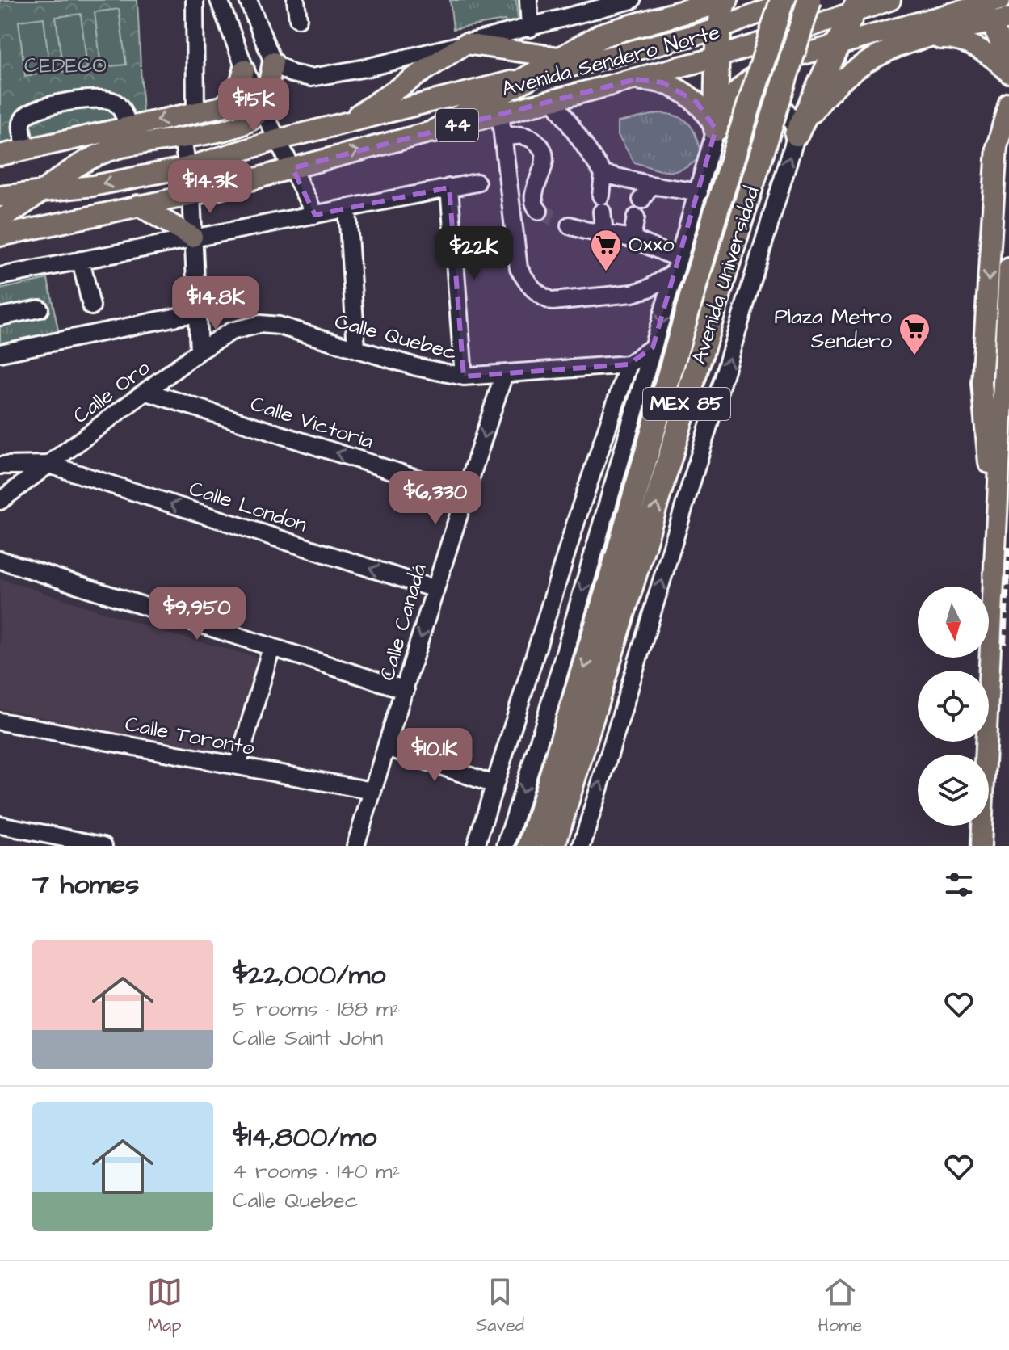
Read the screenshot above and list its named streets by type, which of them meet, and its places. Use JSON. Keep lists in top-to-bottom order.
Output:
{
  "streets": {
    "highway": ["Avenida Universidad", "MEX 85"],
    "main road": ["Avenida Sendero Norte", "44"],
    "street": [
      "Calle Quebec",
      "Calle Oro",
      "Calle Victoria",
      "Calle London",
      "Calle Canadá",
      "Calle Toronto"
    ]
  },
  "crossings": [
    ["Calle Quebec", "Calle Oro"],
    ["Calle Quebec", "Calle Canadá"],
    ["Calle Oro", "Calle Victoria"],
    ["Calle Oro", "Calle London"],
    ["Calle Victoria", "Calle Canadá"],
    ["Calle London", "Calle Canadá"],
    ["Calle Canadá", "Calle Toronto"]
  ],
  "one_way": ["Calle Victoria"],
  "parks": ["CEDECO"],
  "places": {
    "supermarket": ["Oxxo", "Plaza Metro Sendero"]
  },
  "north": "bottom",
  "page": {
    "price": [
      "$15K",
      "$14.3K",
      "$22K",
      "$14.8K",
      "$6,330",
      "$9,950",
      "$10.1K"
    ],
    "heading": "7 homes",
    "list": [
      {
        "name": "$22,000/mo",
        "note": "5 rooms · 188 m² · Calle Saint John"
      },
      {
        "name": "$14,800/mo",
        "note": "4 rooms · 140 m² · Calle Quebec"
      }
    ],
    "tabs": ["Map", "Saved", "Home"]
  }
}
